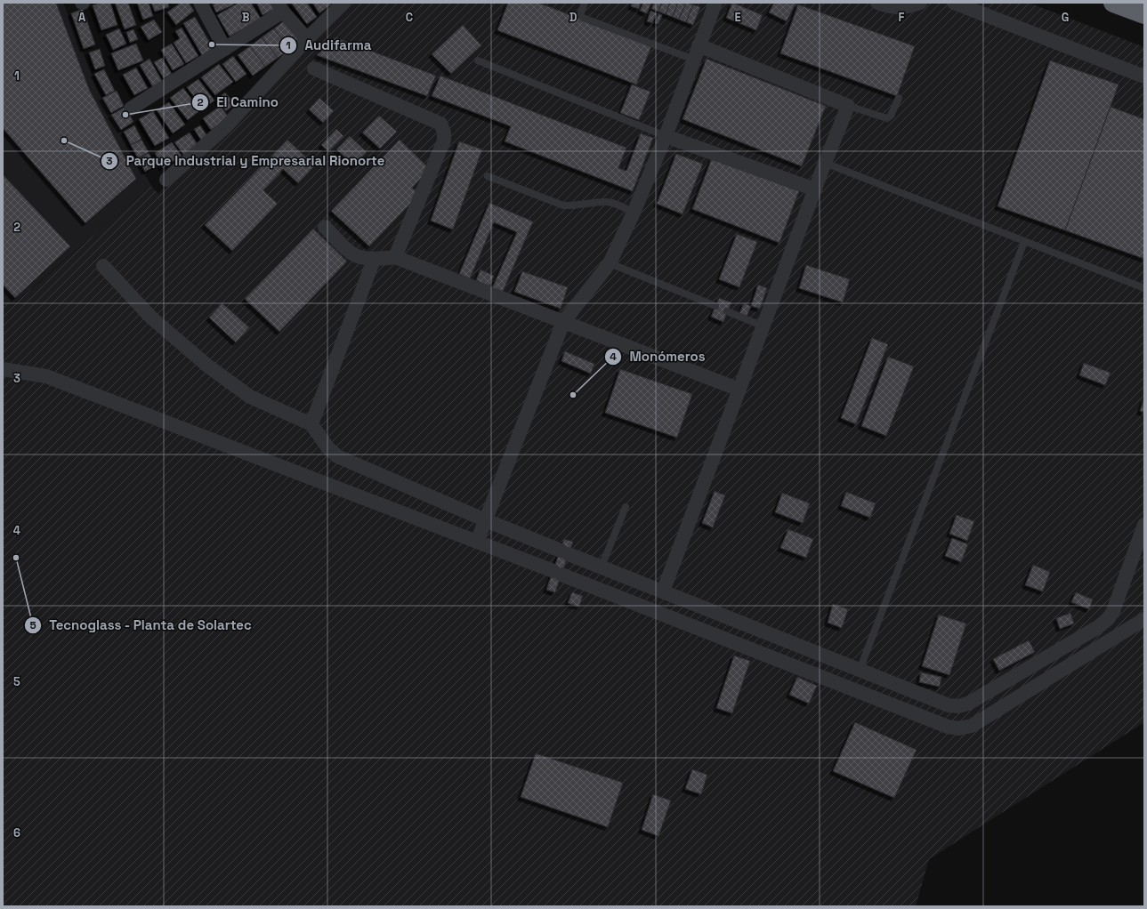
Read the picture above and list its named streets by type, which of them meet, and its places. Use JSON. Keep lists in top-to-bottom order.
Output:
{
  "places": [
    "Audifarma",
    "El Camino",
    "Parque Industrial y Empresarial Rionorte",
    "Monómeros",
    "Tecnoglass - Planta de Solartec"
  ],
  "grid": {
    "columns": [
      "A",
      "B",
      "C",
      "D",
      "E",
      "F",
      "G"
    ],
    "rows": [
      "1",
      "2",
      "3",
      "4",
      "5",
      "6"
    ]
  }
}
